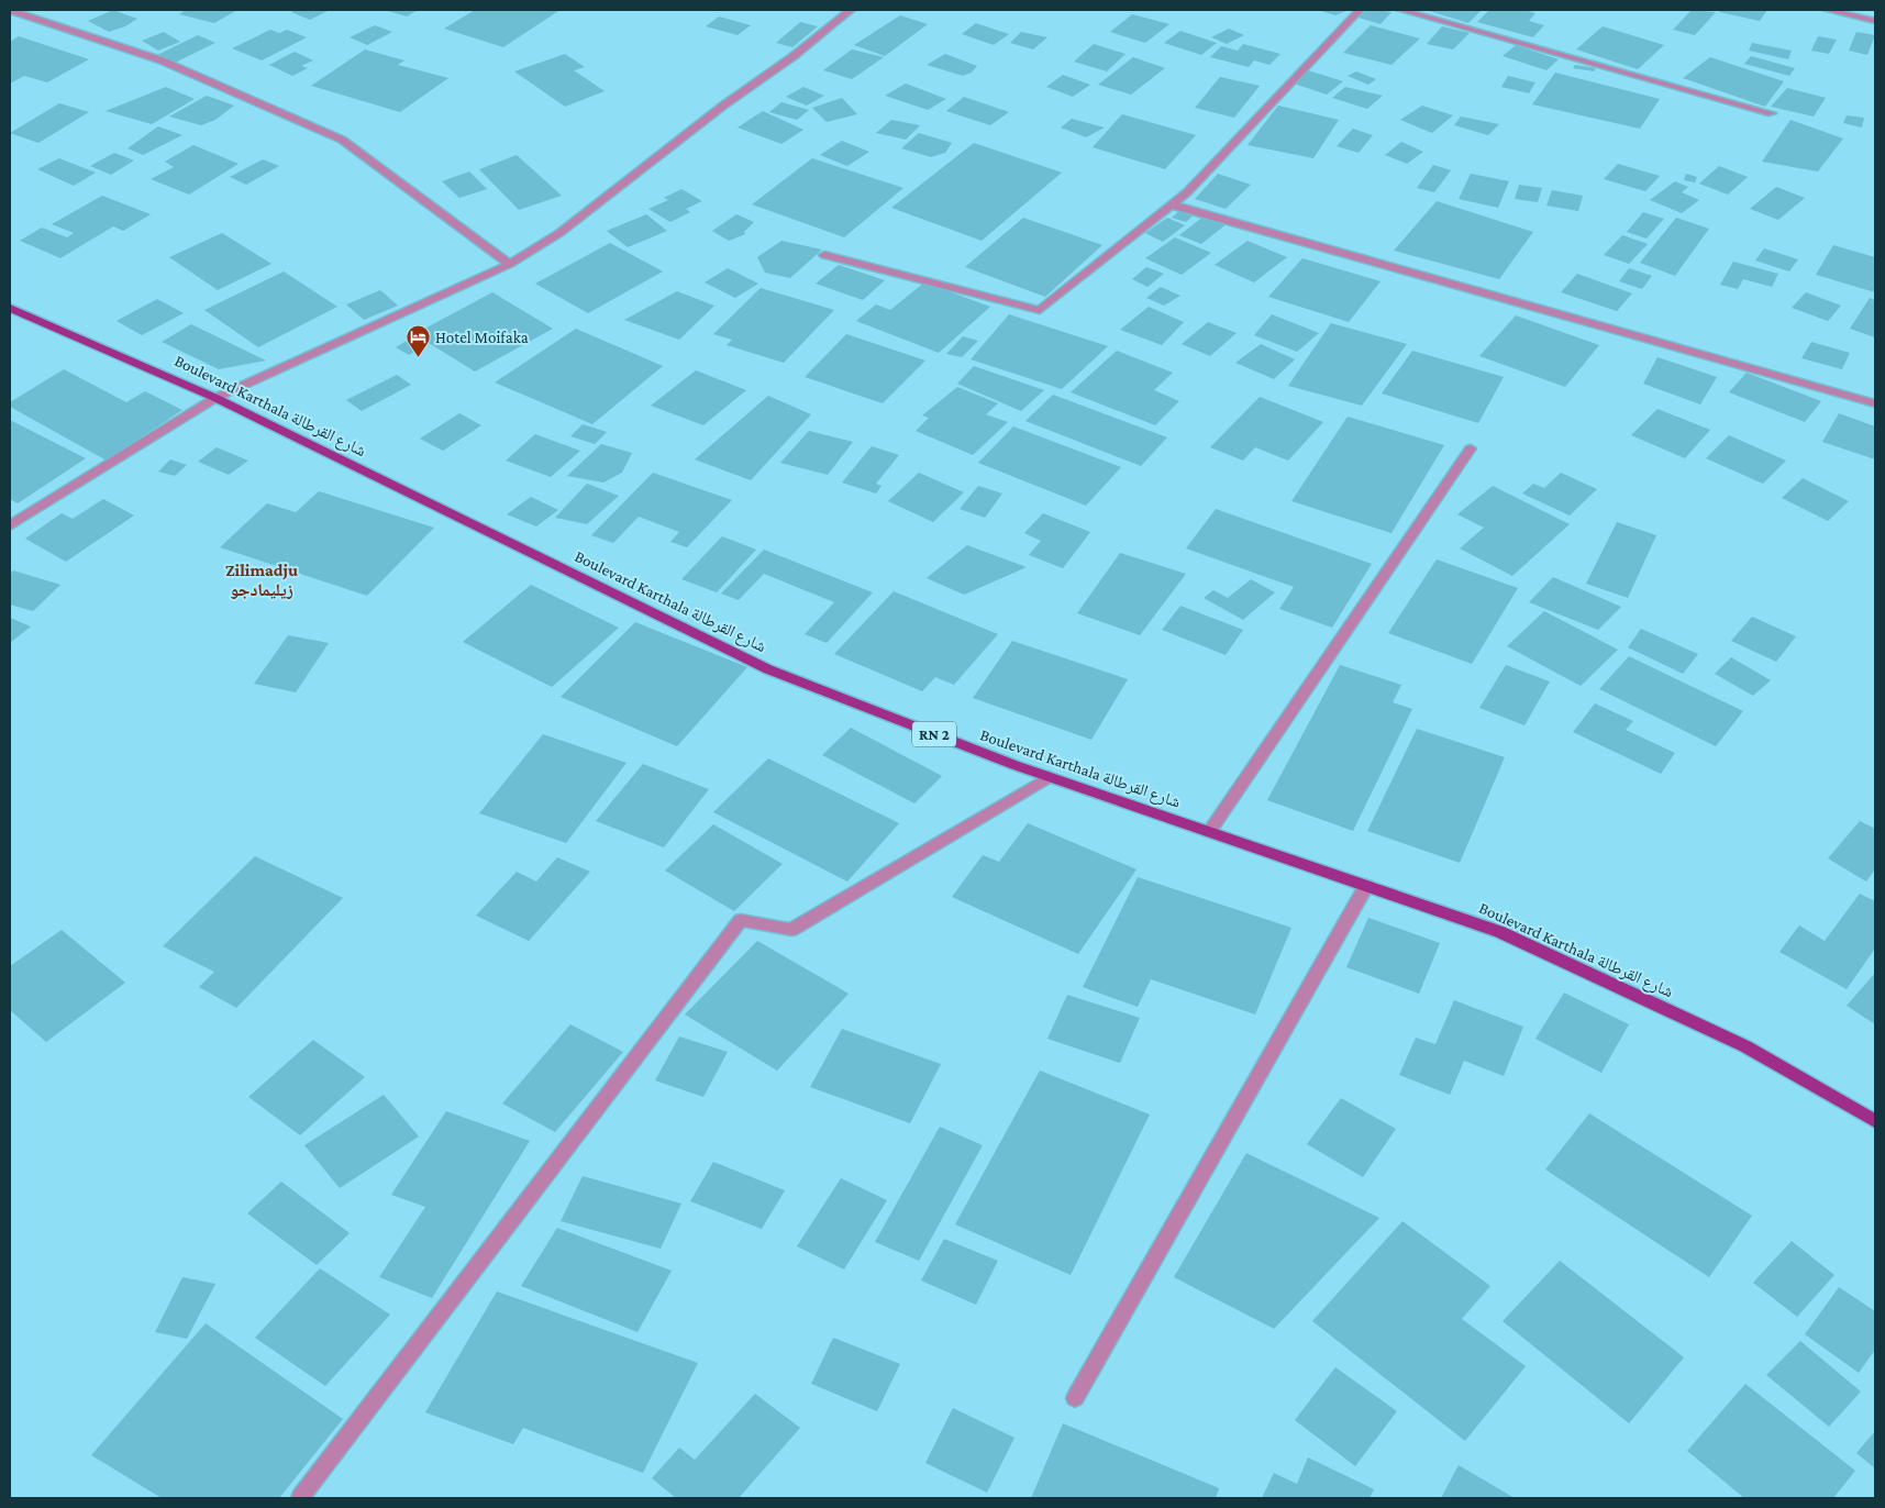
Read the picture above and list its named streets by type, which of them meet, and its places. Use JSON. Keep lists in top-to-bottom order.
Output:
{
  "streets": {
    "main road": ["Boulevard Karthala شارع القرطالة", "RN 2"]
  },
  "districts": ["Zilimadju زيليمادجو"],
  "places": {
    "hotel": ["Hotel Moifaka"]
  }
}
